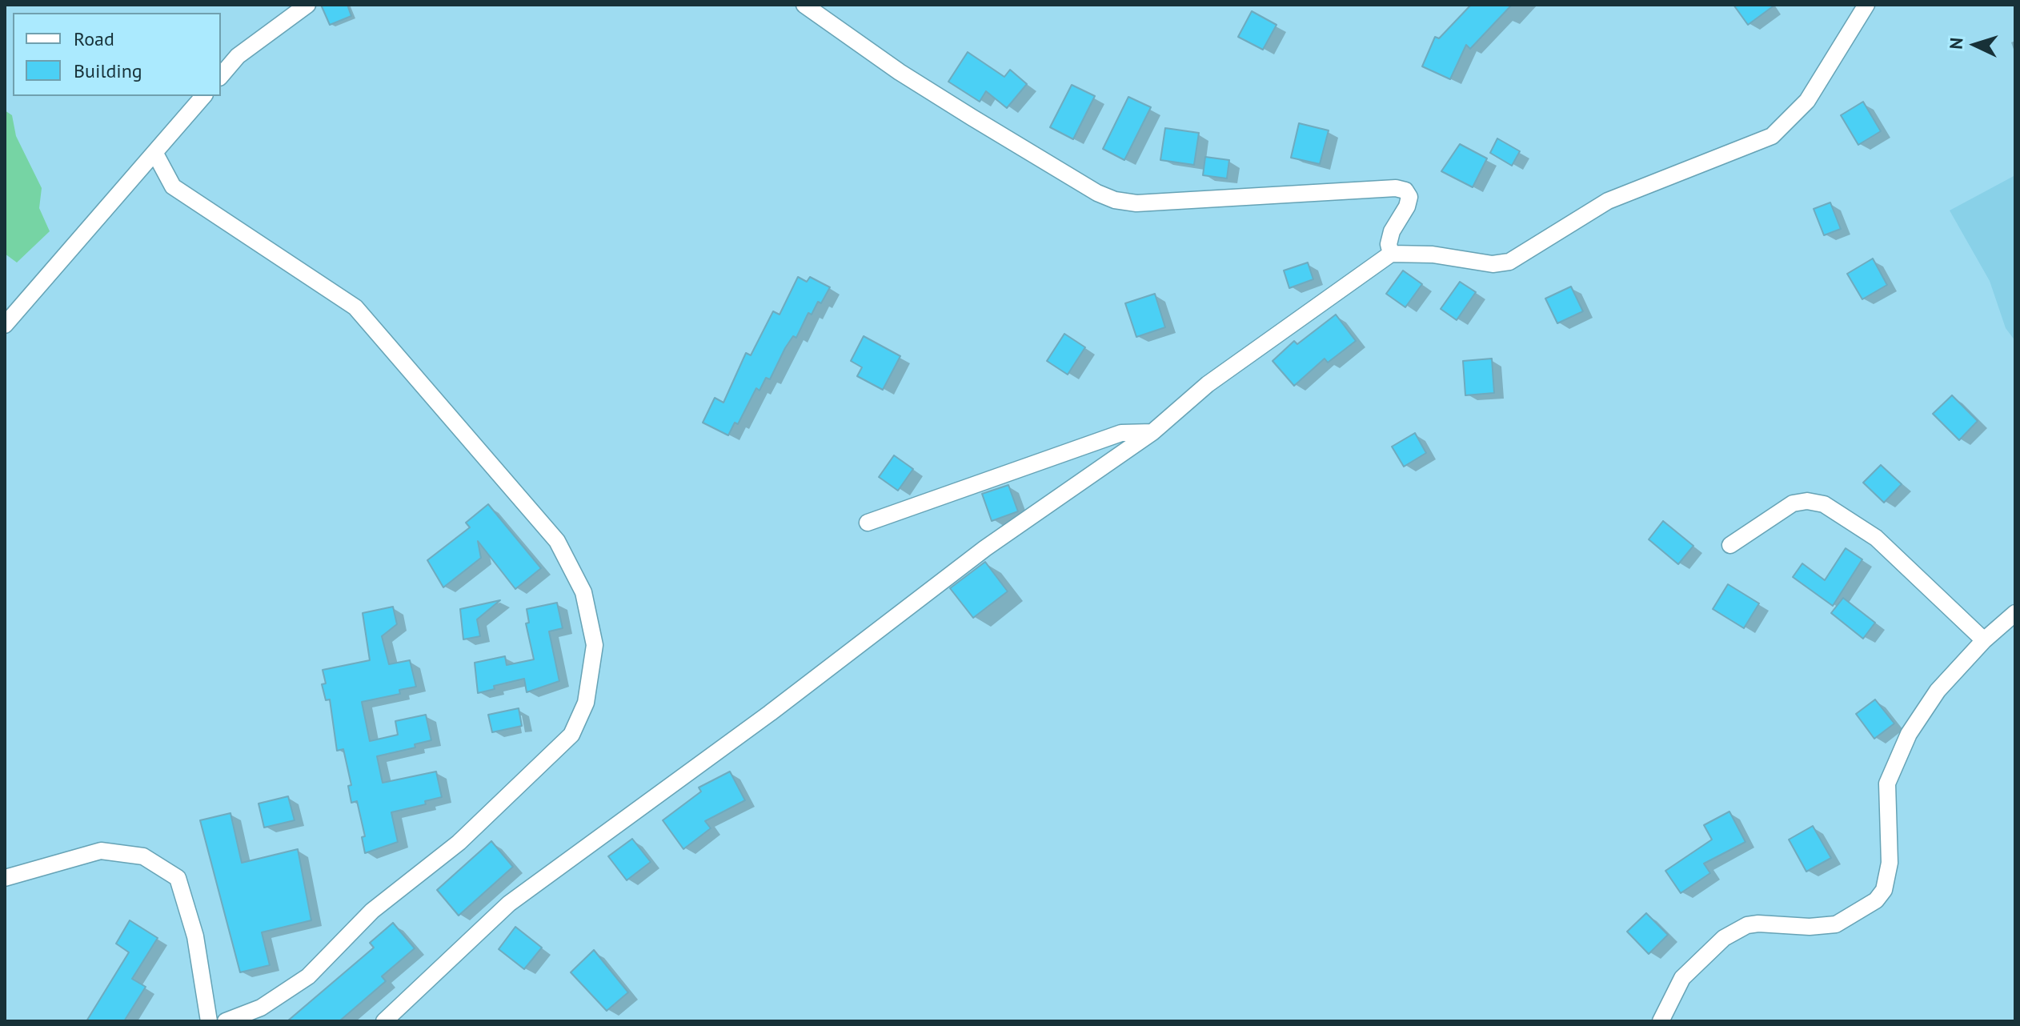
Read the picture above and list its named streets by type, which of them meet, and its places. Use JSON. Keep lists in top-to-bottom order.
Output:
{
  "legend": ["Road", "Building"],
  "north": "left"
}
